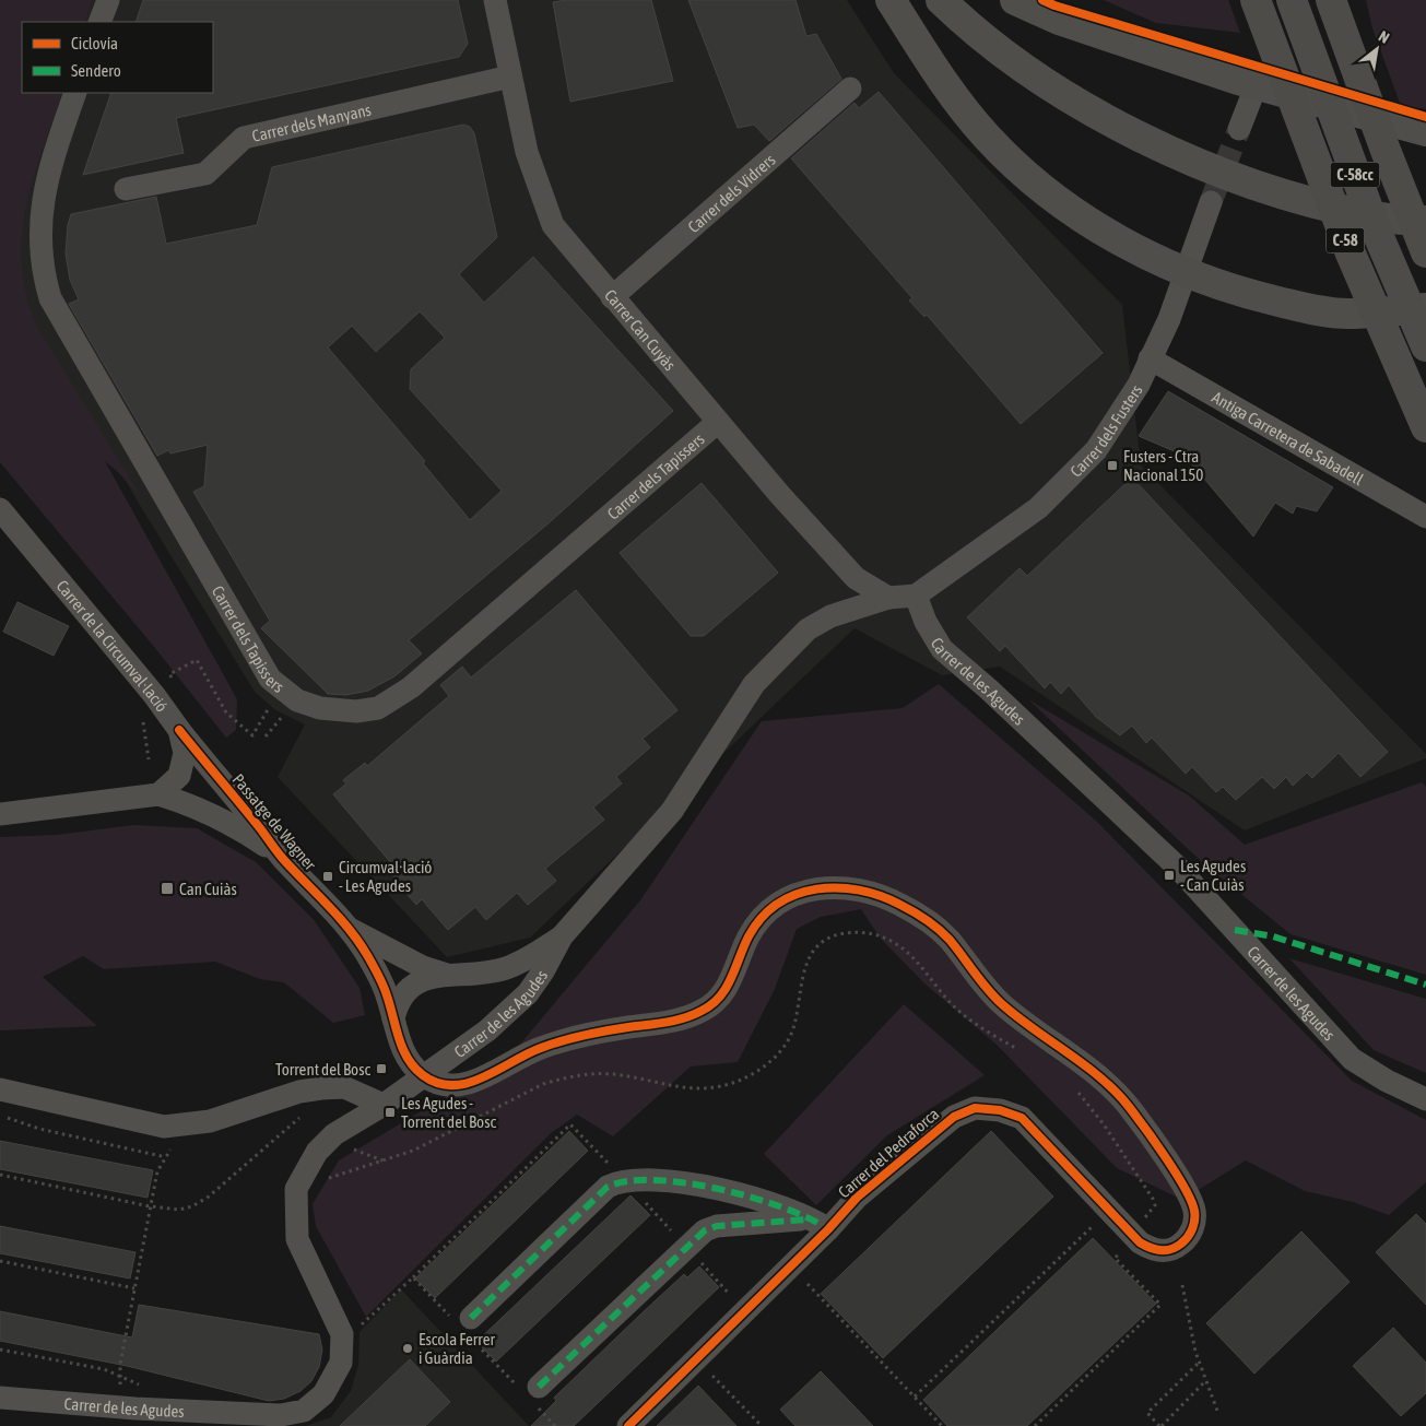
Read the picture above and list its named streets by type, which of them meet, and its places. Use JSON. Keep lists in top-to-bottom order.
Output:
{
  "streets": {
    "highway": ["C-58cc", "C-58"],
    "street": [
      "Carrer dels Manyans",
      "Carrer dels Vidrers",
      "Carrer Can Cuyàs",
      "Carrer dels Fusters",
      "Antiga Carretera de Sabadell",
      "Carrer dels Tapissers",
      "Carrer de la Circumval·lació",
      "Carrer de les Agudes",
      "Passatge de Wagner",
      "Carrer del Pedraforca"
    ]
  },
  "crossings": [
    ["Carrer dels Manyans", "Carrer Can Cuyàs"],
    ["Carrer dels Vidrers", "Carrer Can Cuyàs"],
    ["Carrer Can Cuyàs", "Carrer dels Tapissers"],
    ["Carrer Can Cuyàs", "Carrer de les Agudes"],
    ["Carrer dels Fusters", "Antiga Carretera de Sabadell"],
    ["Carrer dels Fusters", "Carrer de les Agudes"],
    ["Carrer de la Circumval·lació", "Passatge de Wagner"],
    ["Carrer de les Agudes", "Passatge de Wagner"],
    ["Carrer de les Agudes", "Carrer del Pedraforca"]
  ],
  "places": {
    "transit": [
      "Fusters - Ctra Nacional 150",
      "Les Agudes - Can Cuiàs",
      "Circumval·lació - Les Agudes",
      "Can Cuiàs",
      "Torrent del Bosc",
      "Les Agudes - Torrent del Bosc"
    ],
    "other": ["Escola Ferrer i Guàrdia"]
  },
  "legend": ["Ciclovía", "Sendero"],
  "north": "top right"
}
